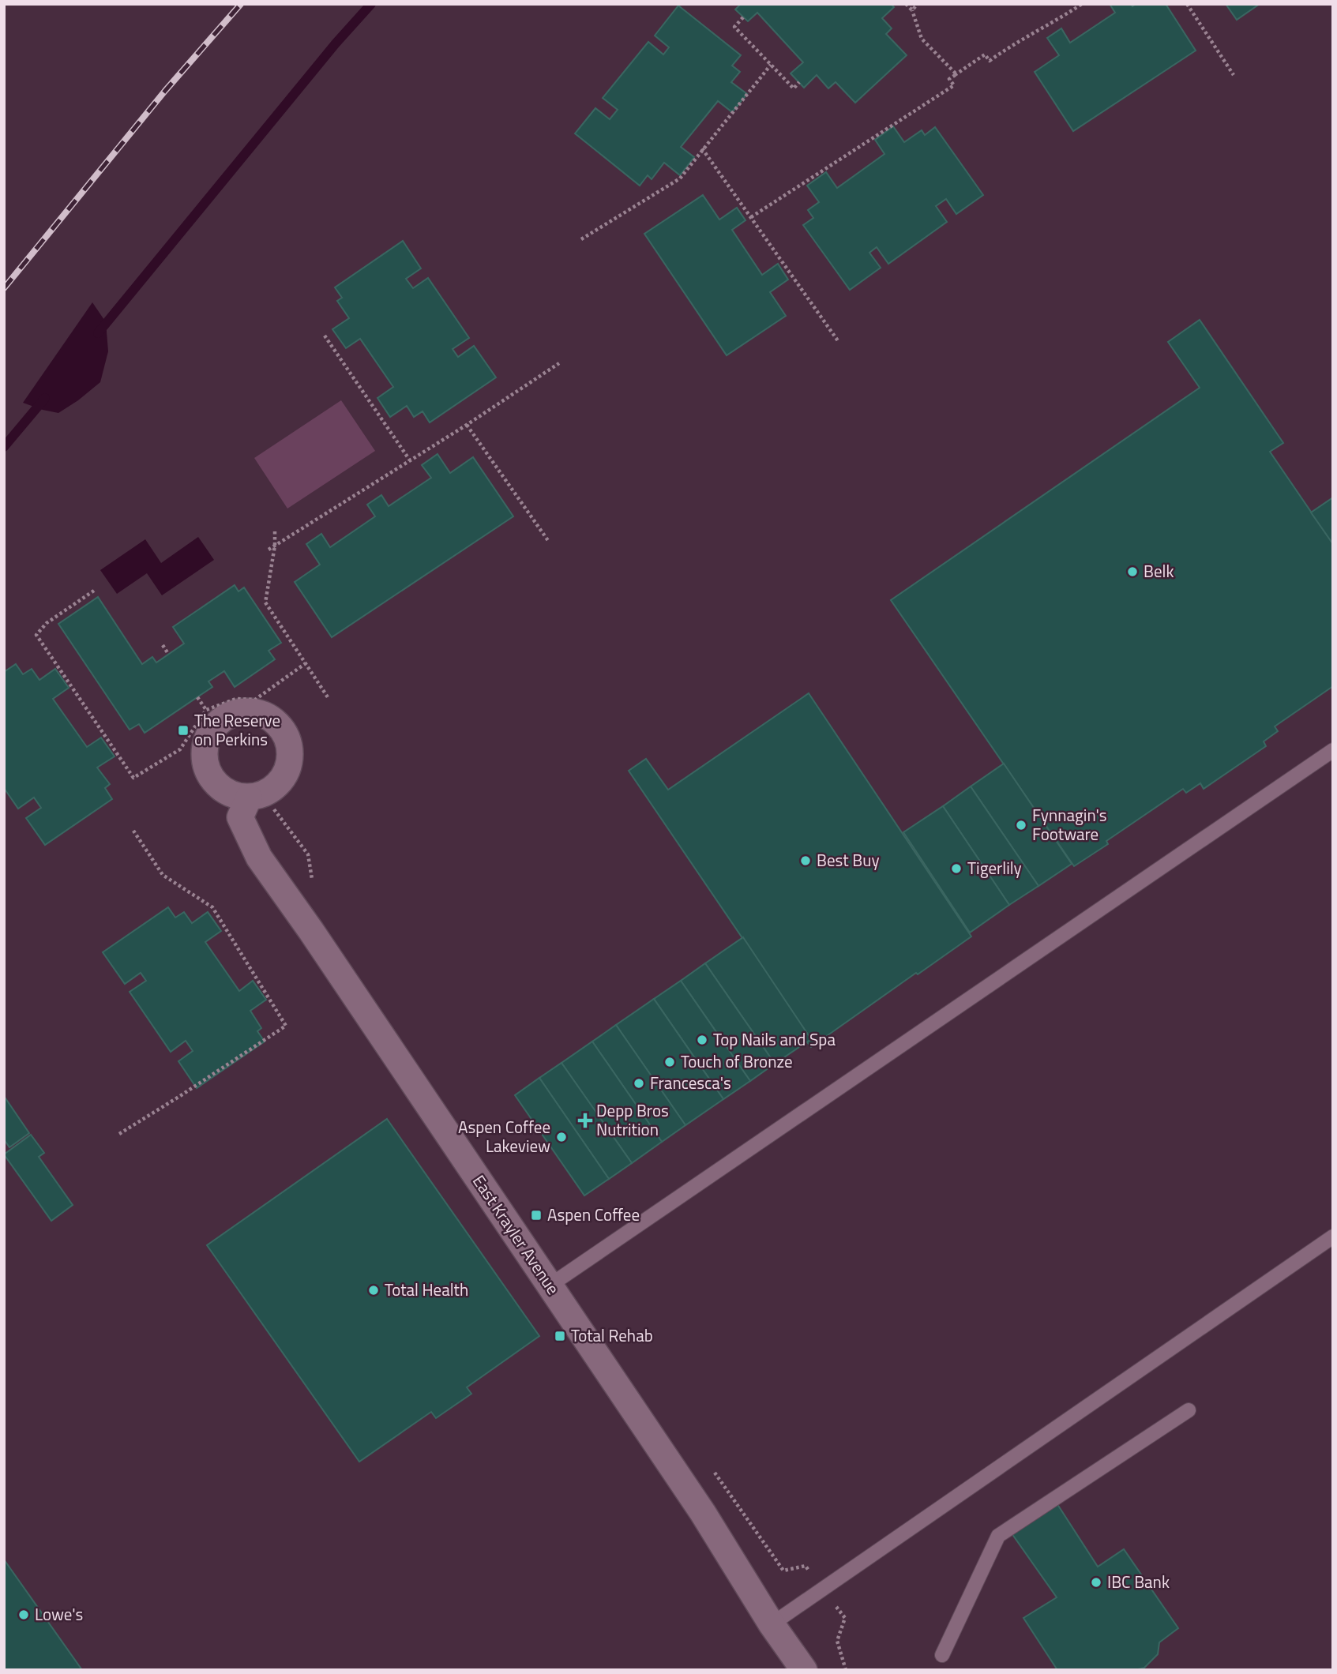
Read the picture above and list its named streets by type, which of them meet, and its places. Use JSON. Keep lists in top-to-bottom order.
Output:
{
  "streets": {
    "street": ["East Krayler Avenue"]
  },
  "places": {
    "other": [
      "Belk",
      "Fynnagin's Footware",
      "Best Buy",
      "Tigerlily",
      "Top Nails and Spa",
      "Touch of Bronze",
      "Francesca's",
      "Aspen Coffee Lakeview",
      "Total Health",
      "IBC Bank",
      "Lowe's"
    ],
    "transit": ["The Reserve on Perkins", "Aspen Coffee", "Total Rehab"],
    "health": ["Depp Bros Nutrition"]
  }
}
